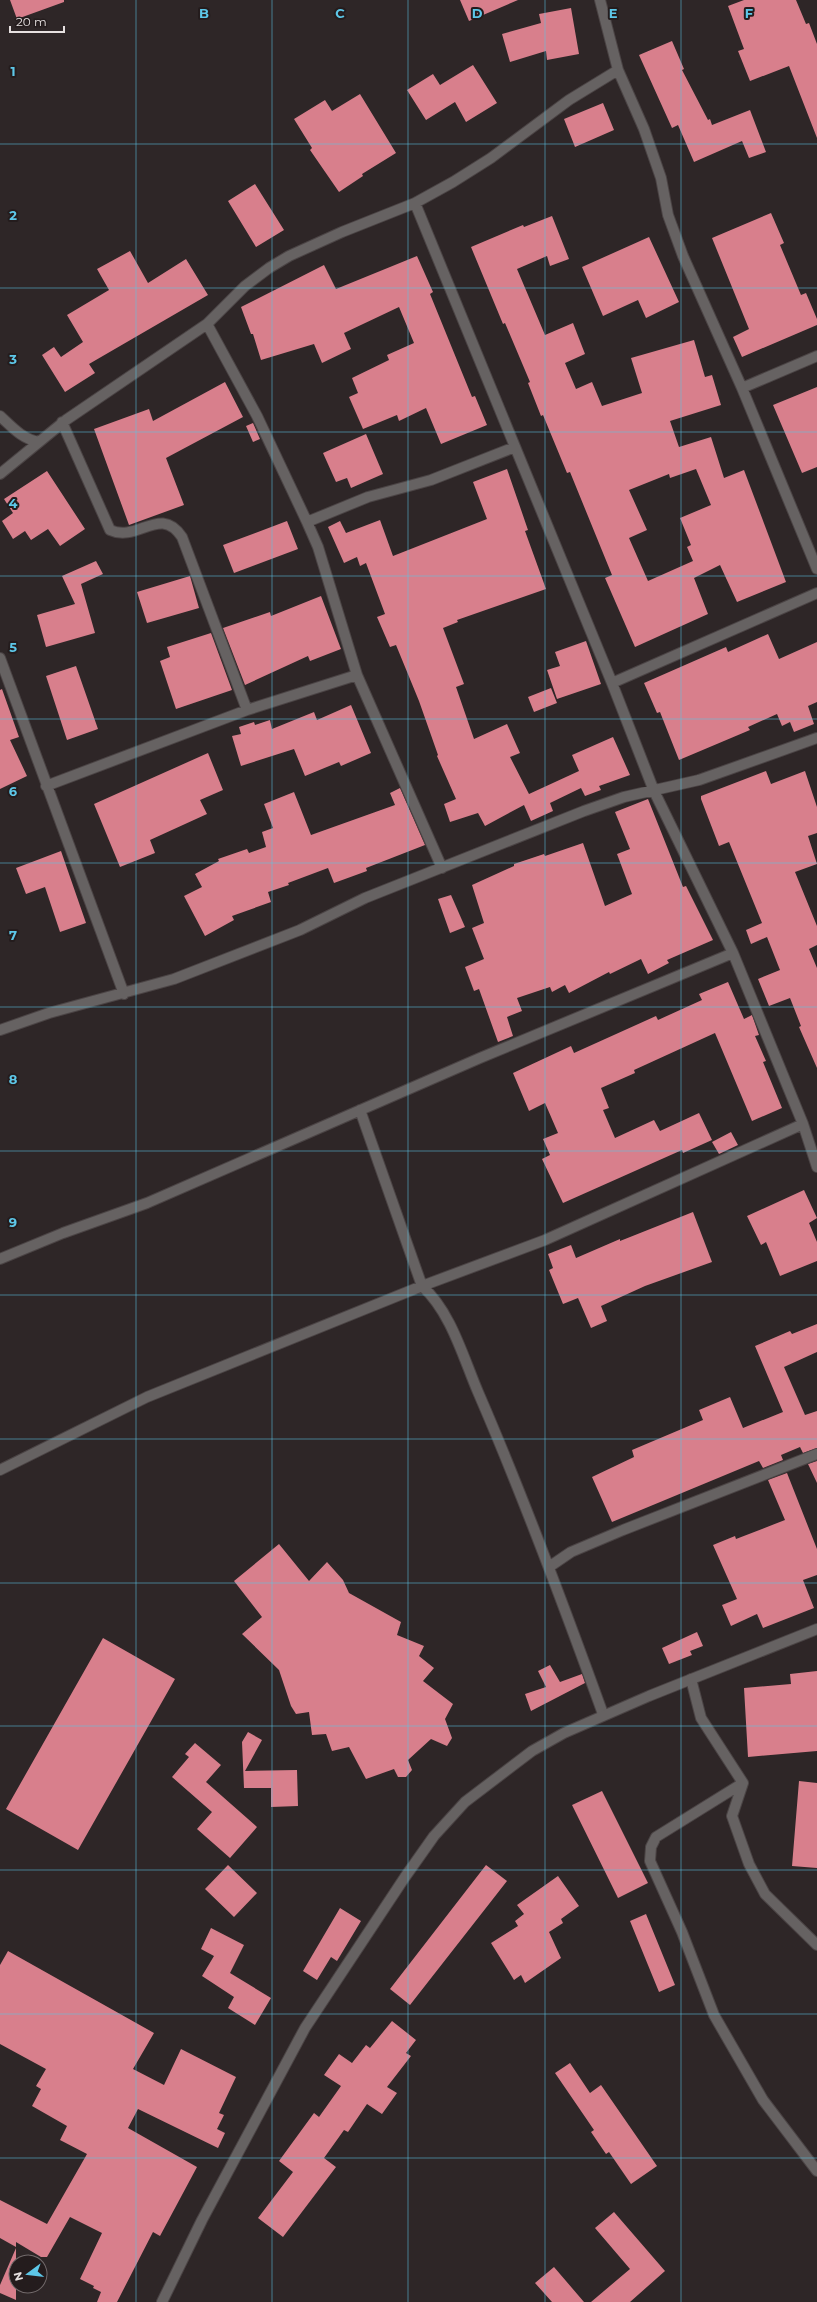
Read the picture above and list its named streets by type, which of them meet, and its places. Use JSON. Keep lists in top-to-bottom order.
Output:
{
  "scale_bar": "20 m",
  "north": "left",
  "grid": {
    "columns": [
      "B",
      "C",
      "D",
      "E",
      "F"
    ],
    "rows": [
      "1",
      "2",
      "3",
      "4",
      "5",
      "6",
      "7",
      "8",
      "9"
    ]
  }
}
